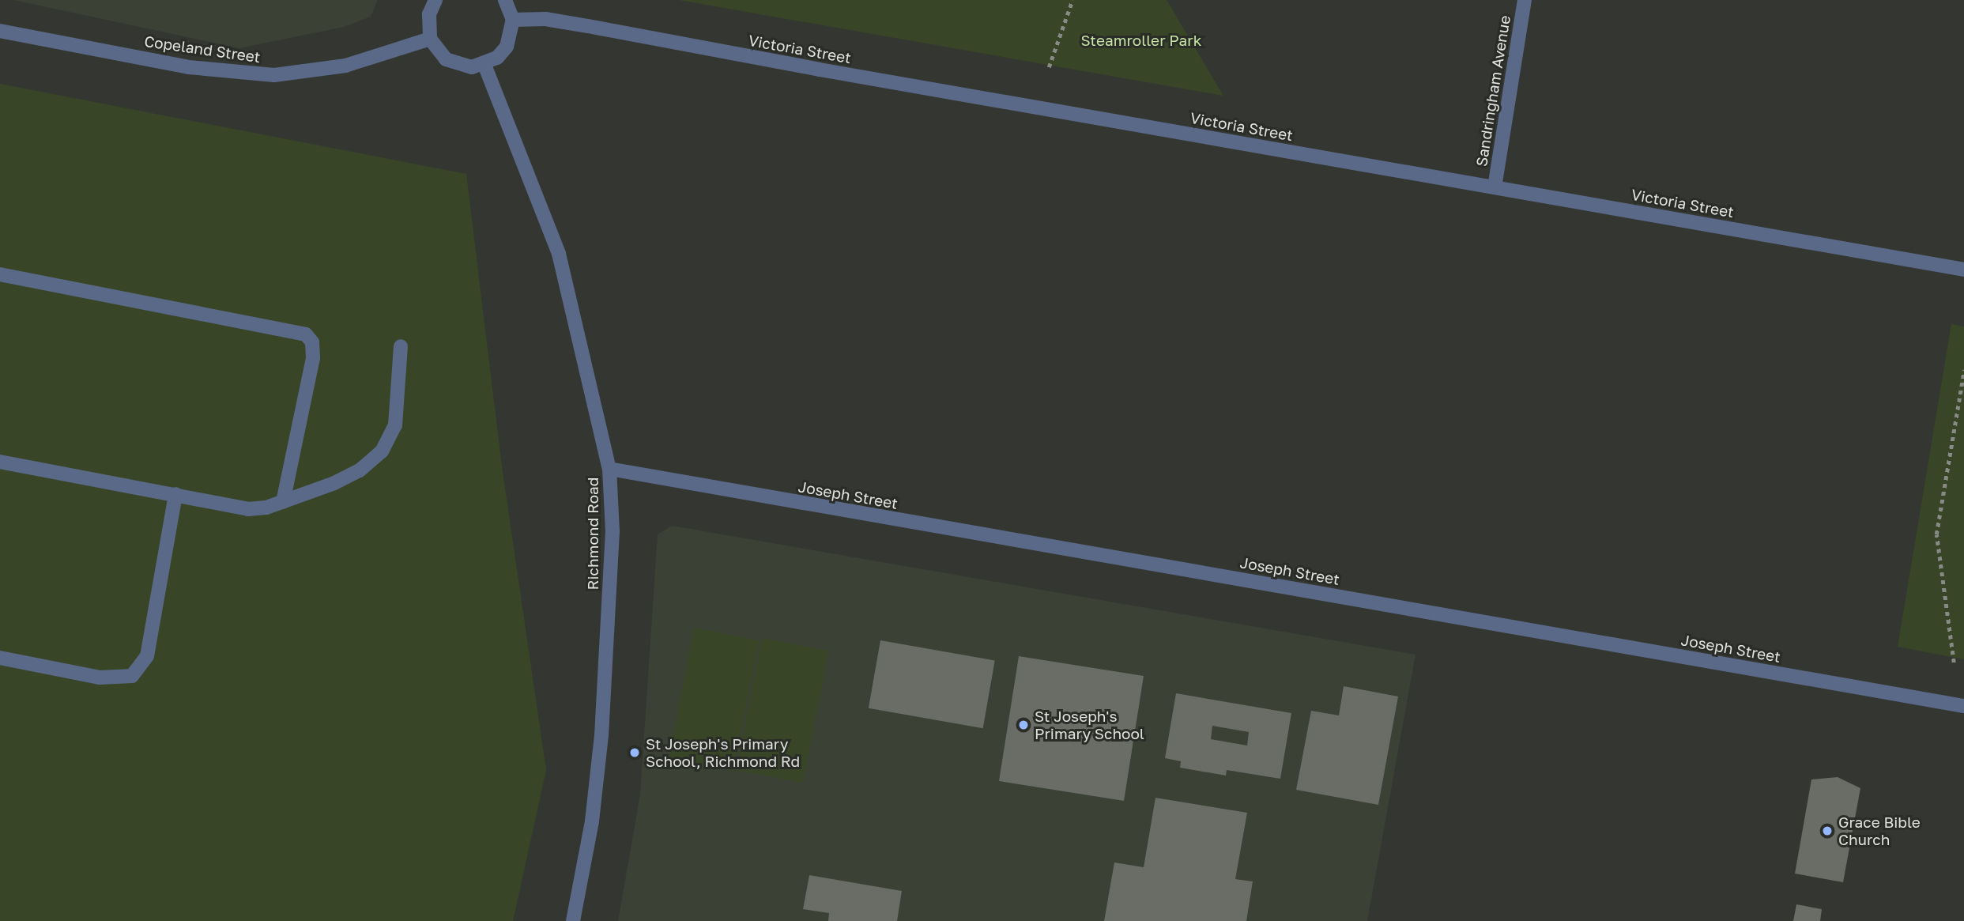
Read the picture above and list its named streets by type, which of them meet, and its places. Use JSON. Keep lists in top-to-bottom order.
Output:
{
  "streets": {
    "street": [
      "Copeland Street",
      "Victoria Street",
      "Sandringham Avenue",
      "Joseph Street",
      "Richmond Road"
    ]
  },
  "crossings": [
    ["Victoria Street", "Sandringham Avenue"],
    ["Joseph Street", "Richmond Road"]
  ],
  "parks": ["Steamroller Park"],
  "places": ["St Joseph's Primary School", "St Joseph's Primary School, Richmond Rd", "Grace Bible Church"]
}
